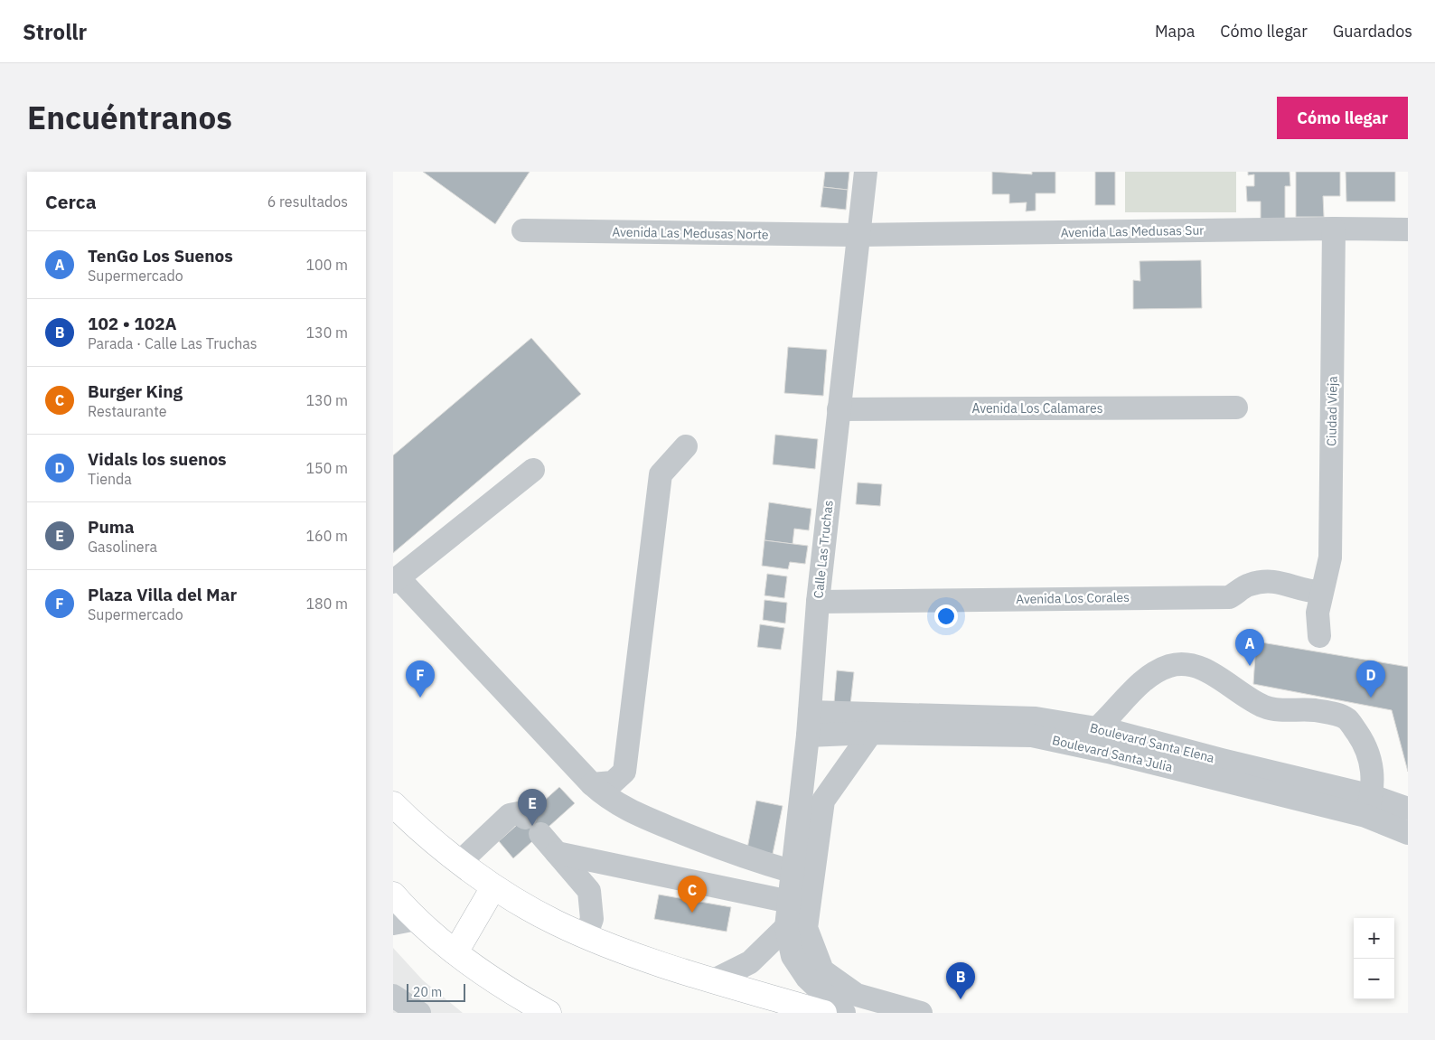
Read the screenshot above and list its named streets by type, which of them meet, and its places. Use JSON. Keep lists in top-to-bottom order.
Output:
{
  "streets": {
    "street": [
      "Avenida Las Medusas Sur",
      "Avenida Las Medusas Norte",
      "Avenida Los Calamares",
      "Ciudad Vieja",
      "Calle Las Truchas",
      "Avenida Los Corales",
      "Boulevard Santa Elena",
      "Boulevard Santa Julia"
    ]
  },
  "crossings": [
    ["Avenida Las Medusas Sur", "Avenida Las Medusas Norte"],
    ["Avenida Las Medusas Sur", "Ciudad Vieja"],
    ["Avenida Las Medusas Sur", "Calle Las Truchas"],
    ["Avenida Las Medusas Norte", "Calle Las Truchas"],
    ["Avenida Los Calamares", "Calle Las Truchas"],
    ["Ciudad Vieja", "Avenida Los Corales"],
    ["Calle Las Truchas", "Avenida Los Corales"],
    ["Calle Las Truchas", "Boulevard Santa Elena"],
    ["Calle Las Truchas", "Boulevard Santa Julia"],
    ["Boulevard Santa Elena", "Boulevard Santa Julia"]
  ],
  "scale_bar": "20 m",
  "page": {
    "header": "Strollr",
    "nav": ["Mapa", "Cómo llegar", "Guardados"],
    "title": "Encuéntranos",
    "buttons": "Cómo llegar",
    "heading": ["Cerca", "6 resultados"],
    "list": [
      {
        "mark": "A",
        "name": "TenGo Los Suenos",
        "note": "Supermercado",
        "value": "100 m"
      },
      {
        "mark": "B",
        "name": "102 • 102A",
        "note": "Parada · Calle Las Truchas",
        "value": "130 m"
      },
      {
        "mark": "C",
        "name": "Burger King",
        "note": "Restaurante",
        "value": "130 m"
      },
      {
        "mark": "D",
        "name": "Vidals los suenos",
        "note": "Tienda",
        "value": "150 m"
      },
      {
        "mark": "E",
        "name": "Puma",
        "note": "Gasolinera",
        "value": "160 m"
      },
      {
        "mark": "F",
        "name": "Plaza Villa del Mar",
        "note": "Supermercado",
        "value": "180 m"
      }
    ],
    "pins": [
      "A",
      "D",
      "F",
      "E",
      "C",
      "B"
    ],
    "map_buttons": ["+", "−"],
    "scale": "20 m"
  }
}
